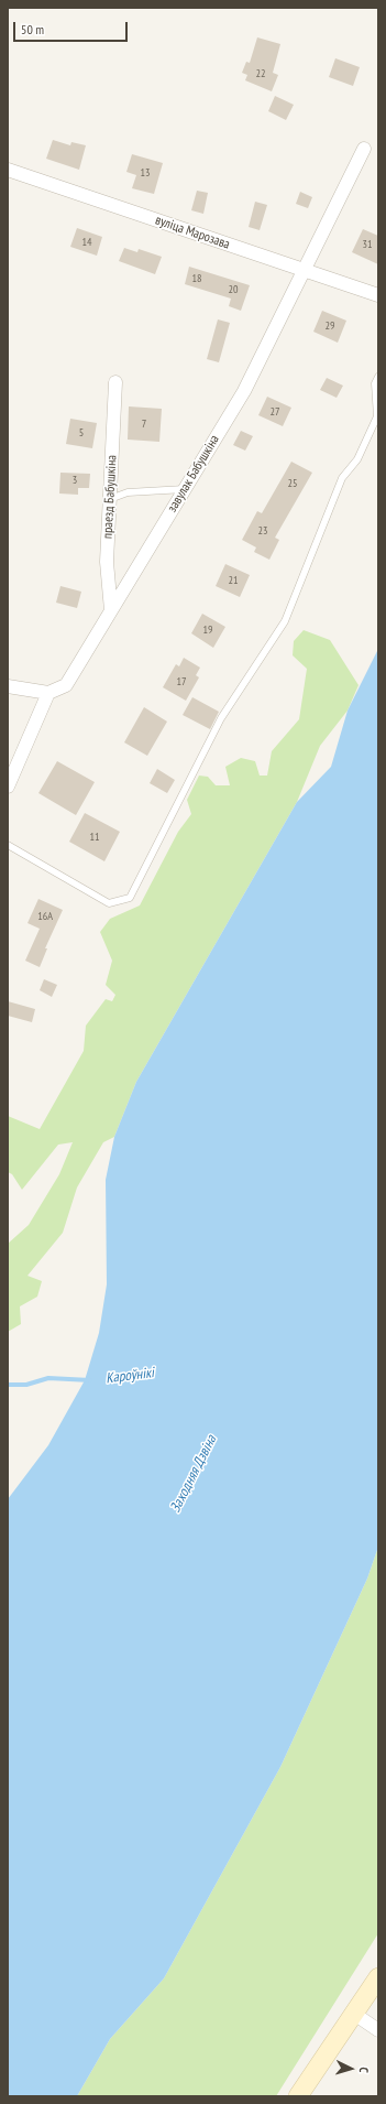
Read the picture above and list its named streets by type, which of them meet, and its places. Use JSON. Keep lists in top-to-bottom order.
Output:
{
  "streets": {
    "street": ["вуліца Марозава", "завулак Бабушкіна", "праезд Бабушкіна"]
  },
  "crossings": [
    ["вуліца Марозава", "завулак Бабушкіна"],
    ["завулак Бабушкіна", "праезд Бабушкіна"]
  ],
  "water": ["Кароўнікі", "Заходняя Дзвіна"],
  "house_numbers": [
    "22",
    "13",
    "14",
    "31",
    "18",
    "20",
    "29",
    "27",
    "7",
    "5",
    "3",
    "25",
    "23",
    "21",
    "19",
    "17",
    "11",
    "16А"
  ],
  "scale_bar": "50 m",
  "north": "right"
}
